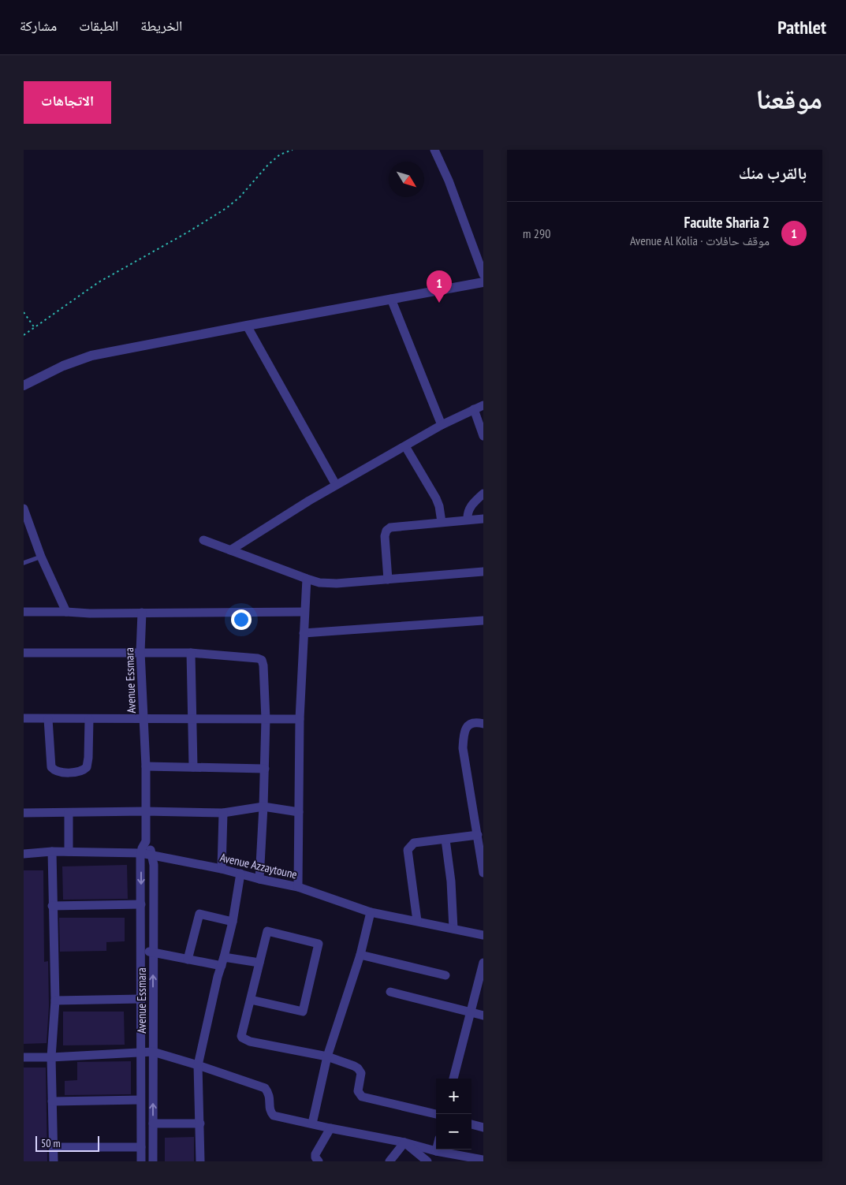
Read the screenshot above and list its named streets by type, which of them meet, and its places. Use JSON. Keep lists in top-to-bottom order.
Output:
{
  "streets": {
    "street": ["Avenue Essmara", "Avenue Azzaytoune"]
  },
  "crossings": [
    ["Avenue Essmara", "Avenue Azzaytoune"]
  ],
  "scale_bar": "50 m",
  "north": "bottom right",
  "page": {
    "header": "Pathlet",
    "nav": ["الخريطة", "الطبقات", "مشاركة"],
    "title": "موقعنا",
    "buttons": "الاتجاهات",
    "heading": "بالقرب منك",
    "list": [
      {
        "mark": "1",
        "name": "Faculte Sharia 2",
        "note": "موقف حافلات · Avenue Al Kolia",
        "value": "290 m"
      }
    ],
    "pins": "1",
    "map_buttons": ["+", "−"],
    "scale": "50 m"
  }
}
